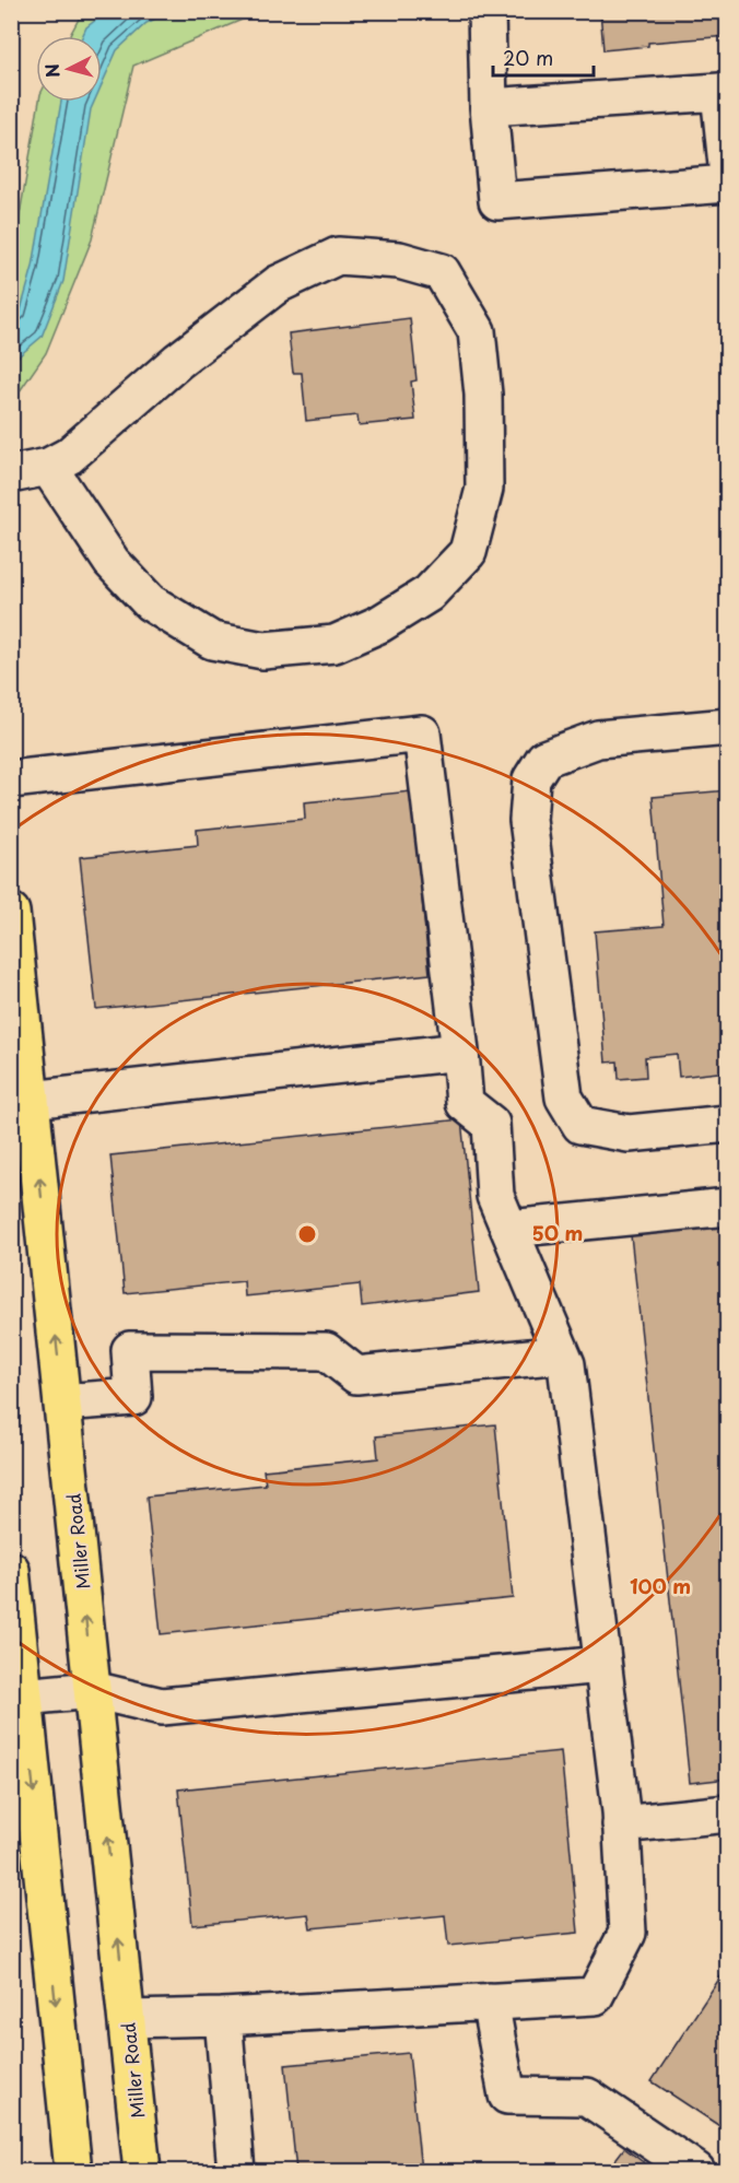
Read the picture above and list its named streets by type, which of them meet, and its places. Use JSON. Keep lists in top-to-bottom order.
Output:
{
  "streets": {
    "main road": ["Miller Road"]
  },
  "scale_bar": "20 m",
  "north": "left",
  "rings": ["50 m", "100 m"]
}
